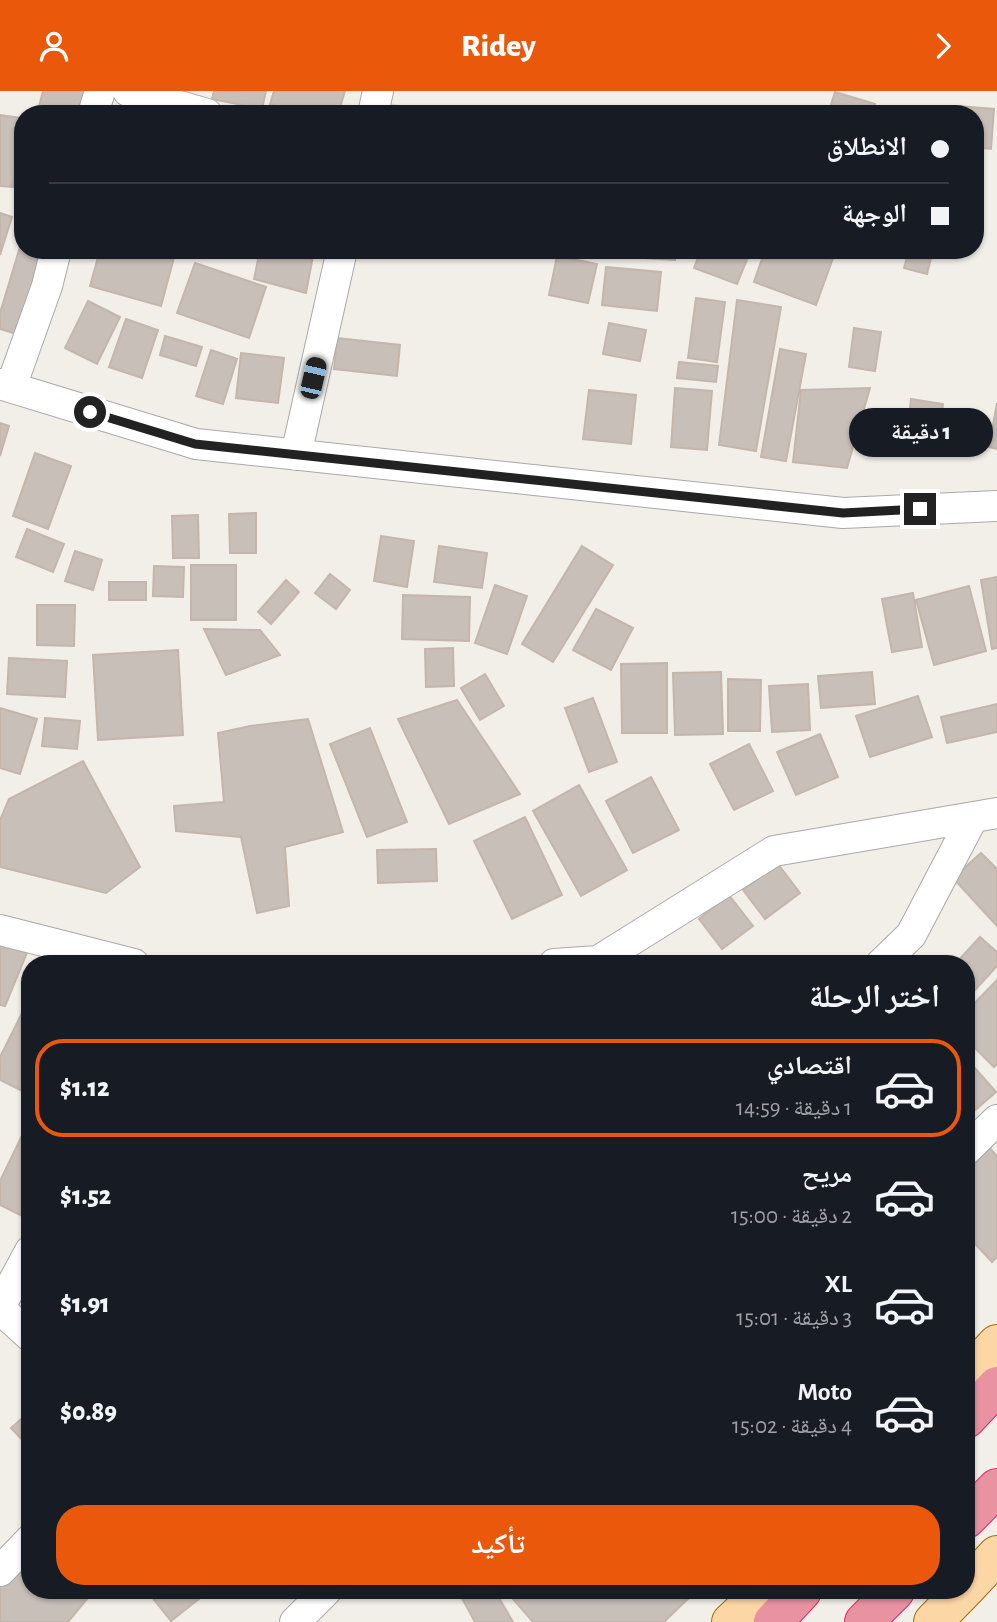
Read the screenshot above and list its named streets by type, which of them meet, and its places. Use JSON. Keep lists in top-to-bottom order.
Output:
{
  "page": {
    "header": "Ridey",
    "banner": ["الانطلاق", "الوجهة"],
    "bubble": "1 دقيقة",
    "heading": "اختر الرحلة",
    "list": [
      {
        "name": "اقتصادي",
        "note": "1 دقيقة · 14:59",
        "value": "$1.12"
      },
      {
        "name": "مريح",
        "note": "2 دقيقة · 15:00",
        "value": "$1.52"
      },
      {
        "name": "XL",
        "note": "3 دقيقة · 15:01",
        "value": "$1.91"
      },
      {
        "name": "Moto",
        "note": "4 دقيقة · 15:02",
        "value": "$0.89"
      }
    ],
    "buttons": "تأكيد"
  }
}
